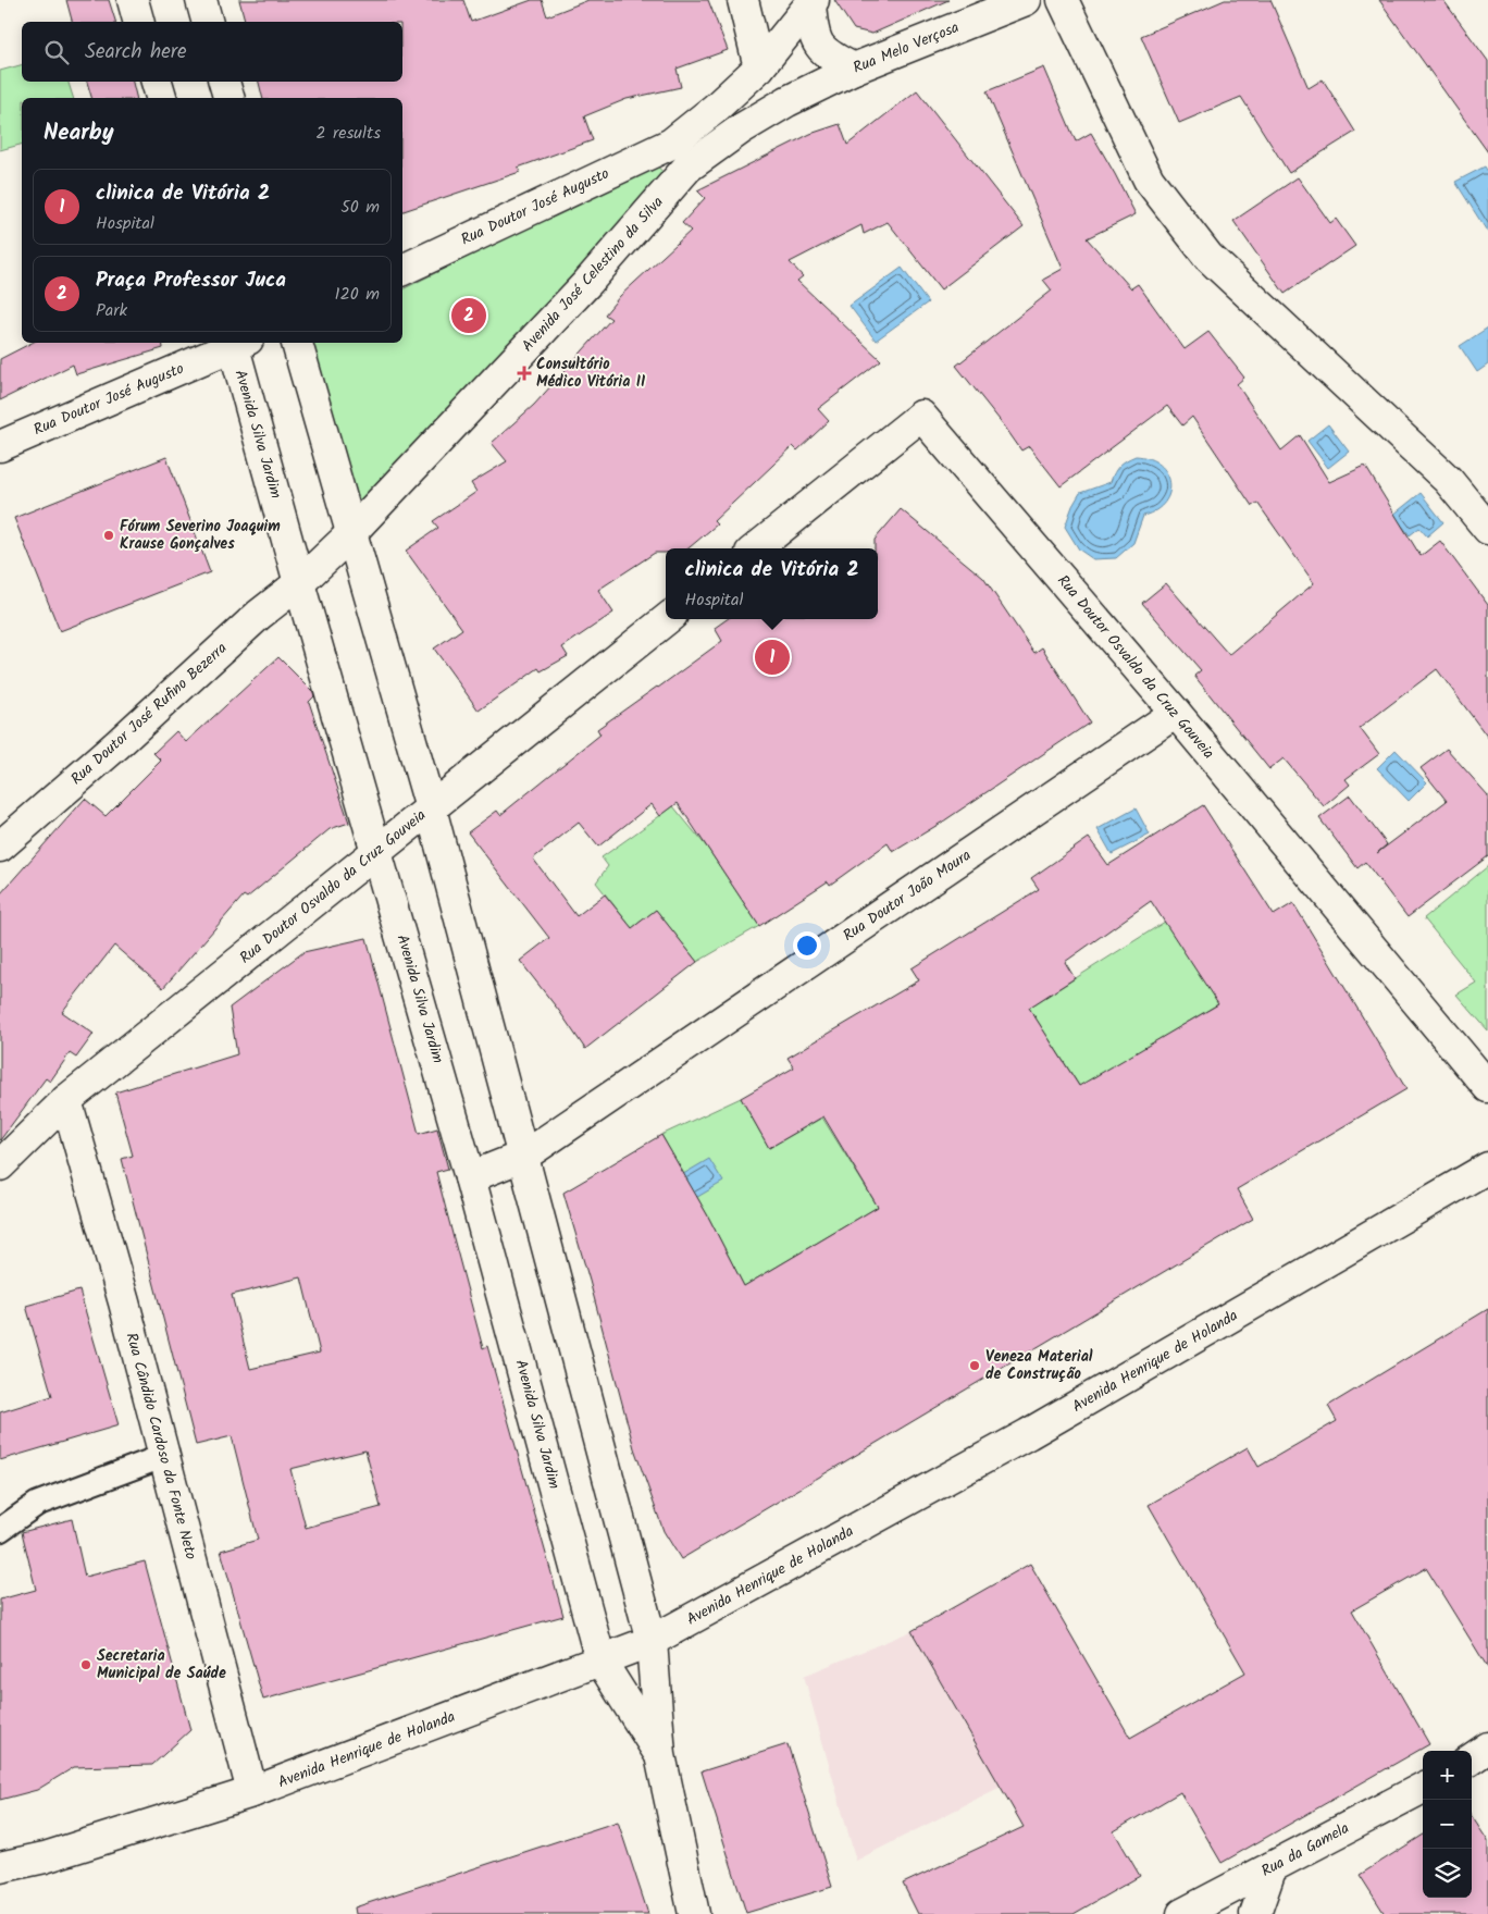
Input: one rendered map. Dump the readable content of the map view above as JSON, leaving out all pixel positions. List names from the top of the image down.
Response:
{
  "streets": {
    "main road": [
      "Rua Melo Verçosa",
      "Rua Doutor José Augusto",
      "Avenida José Celestino da Silva",
      "Avenida Silva Jardim",
      "Rua Doutor Osvaldo da Cruz Gouveia",
      "Rua Doutor José Rufino Bezerra",
      "Rua Doutor João Moura",
      "Avenida Henrique de Holanda",
      "Rua Cândido Cardoso da Fonte Neto",
      "Rua da Gamela"
    ]
  },
  "crossings": [
    ["Rua Melo Verçosa", "Avenida José Celestino da Silva"],
    ["Rua Doutor José Augusto", "Avenida José Celestino da Silva"],
    ["Avenida José Celestino da Silva", "Avenida Silva Jardim"],
    ["Avenida José Celestino da Silva", "Rua Doutor José Rufino Bezerra"],
    ["Avenida Silva Jardim", "Rua Doutor Osvaldo da Cruz Gouveia"],
    ["Avenida Silva Jardim", "Rua Doutor José Rufino Bezerra"],
    ["Avenida Silva Jardim", "Rua Doutor João Moura"],
    ["Avenida Silva Jardim", "Avenida Henrique de Holanda"],
    ["Rua Doutor Osvaldo da Cruz Gouveia", "Rua Doutor João Moura"],
    ["Rua Doutor Osvaldo da Cruz Gouveia", "Rua Cândido Cardoso da Fonte Neto"],
    ["Avenida Henrique de Holanda", "Rua Cândido Cardoso da Fonte Neto"]
  ],
  "places": {
    "health": ["Consultório Médico Vitória II"],
    "other": ["Fórum Severino Joaquim Krause Gonçalves", "Veneza Material de Construção", "Secretaria Municipal de Saúde"]
  },
  "page": {
    "search": "Search here",
    "heading": ["Nearby", "2 results"],
    "list": [
      {
        "mark": "1",
        "name": "clinica de Vitória 2",
        "note": "Hospital",
        "value": "50 m"
      },
      {
        "mark": "2",
        "name": "Praça Professor Juca",
        "note": "Park",
        "value": "120 m"
      }
    ],
    "pins": ["2", "1"],
    "popup": ["clinica de Vitória 2", "Hospital"],
    "map_buttons": ["+", "−"]
  }
}
